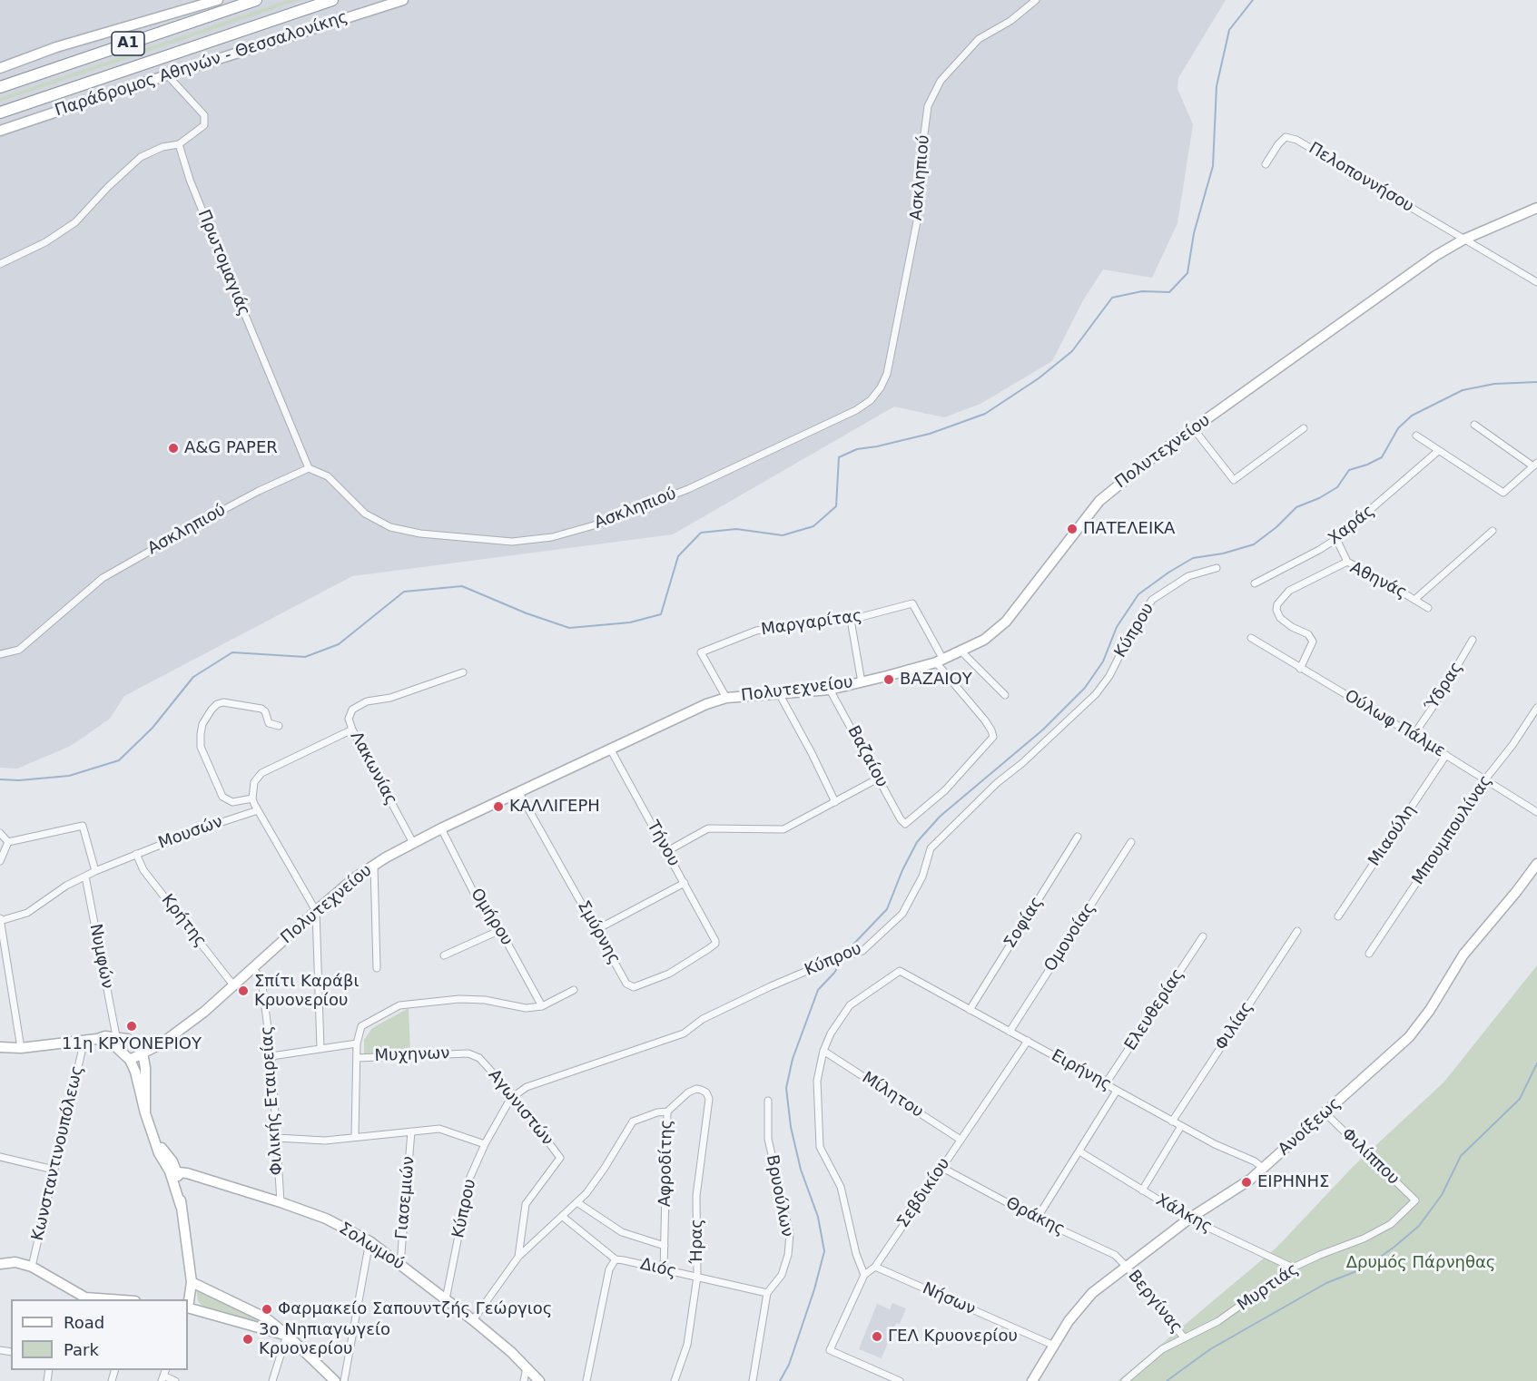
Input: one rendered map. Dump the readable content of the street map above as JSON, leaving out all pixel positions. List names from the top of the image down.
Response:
{
  "streets": {
    "highway": ["Α1"],
    "street": [
      "Παράδρομος Αθηνών - Θεσσαλονίκης",
      "Ασκληπιού",
      "Πελοποννήσου",
      "Πρωτομαγιάς",
      "Πολυτεχνείου",
      "Χαράς",
      "Αθηνάς",
      "Μαργαρίτας",
      "Κύπρου",
      "Ύδρας",
      "Ούλωφ Πάλμε",
      "Βαζαίου",
      "Λακωνίας",
      "Μπουμπουλίνας",
      "Μουσών",
      "Μιαούλη",
      "Τήνου",
      "Ομήρου",
      "Κρήτης",
      "Σοφίας",
      "Σμύρνης",
      "Ομονοίας",
      "Νυμφών",
      "Ελευθερίας",
      "Φιλίας",
      "Μυχηνων",
      "Ειρήνης",
      "Μίλητου",
      "Φιλικής Εταιρείας",
      "Αγωνιστών",
      "Ανοίξεως",
      "Κωνσταντινουπόλεως",
      "Φιλίππου",
      "Αφροδίτης",
      "Σεβδικίου",
      "Βρυούλων",
      "Γιασεμιών",
      "Χάλκης",
      "Θράκης",
      "Ήρας",
      "Σολωμού",
      "Διός",
      "Μυρτιάς",
      "Νήσων",
      "Βεργίνας"
    ]
  },
  "crossings": [
    ["Ασκληπιού", "Πρωτομαγιάς"],
    ["Πελοποννήσου", "Πολυτεχνείου"],
    ["Πολυτεχνείου", "Μαργαρίτας"],
    ["Πολυτεχνείου", "Βαζαίου"],
    ["Πολυτεχνείου", "Λακωνίας"],
    ["Πολυτεχνείου", "Τήνου"],
    ["Πολυτεχνείου", "Ομήρου"],
    ["Πολυτεχνείου", "Κρήτης"],
    ["Πολυτεχνείου", "Σμύρνης"],
    ["Πολυτεχνείου", "Φιλικής Εταιρείας"],
    ["Αθηνάς", "Ούλωφ Πάλμε"],
    ["Μαργαρίτας", "Βαζαίου"],
    ["Κύπρου", "Αγωνιστών"],
    ["Κύπρου", "Σολωμού"],
    ["Ύδρας", "Ούλωφ Πάλμε"],
    ["Ούλωφ Πάλμε", "Μπουμπουλίνας"],
    ["Ούλωφ Πάλμε", "Μιαούλη"],
    ["Μουσών", "Κρήτης"],
    ["Μουσών", "Νυμφών"],
    ["Τήνου", "Σμύρνης"],
    ["Σοφίας", "Ειρήνης"],
    ["Ομονοίας", "Ειρήνης"],
    ["Ελευθερίας", "Ειρήνης"],
    ["Φιλίας", "Ειρήνης"],
    ["Μυχηνων", "Αγωνιστών"],
    ["Ειρήνης", "Μίλητου"],
    ["Ειρήνης", "Ανοίξεως"],
    ["Ειρήνης", "Σεβδικίου"],
    ["Μίλητου", "Σεβδικίου"],
    ["Φιλικής Εταιρείας", "Σολωμού"],
    ["Ανοίξεως", "Φιλίππου"],
    ["Ανοίξεως", "Χάλκης"],
    ["Ανοίξεως", "Θράκης"],
    ["Ανοίξεως", "Νήσων"],
    ["Ανοίξεως", "Βεργίνας"],
    ["Φιλίππου", "Μυρτιάς"],
    ["Αφροδίτης", "Ήρας"],
    ["Αφροδίτης", "Διός"],
    ["Σεβδικίου", "Θράκης"],
    ["Σεβδικίου", "Νήσων"],
    ["Βρυούλων", "Διός"],
    ["Γιασεμιών", "Σολωμού"],
    ["Χάλκης", "Μυρτιάς"],
    ["Θράκης", "Βεργίνας"],
    ["Ήρας", "Διός"],
    ["Μυρτιάς", "Βεργίνας"]
  ],
  "parks": ["Δρυμός Πάρνηθας"],
  "places": [
    "A&G PAPER",
    "ΠΑΤΕΛΕΙΚΑ",
    "ΒΑΖΑΙΟΥ",
    "ΚΑΛΛΙΓΕΡΗ",
    "Σπίτι Καράβι Κρυονερίου",
    "11η ΚΡΥΟΝΕΡΙΟΥ",
    "ΕΙΡΗΝΗΣ",
    "Φαρμακείο Σαπουντζής Γεώργιος",
    "ΓΕΛ Κρυονερίου",
    "3ο Νηπιαγωγείο Κρυονερίου"
  ],
  "legend": ["Road", "Park"]
}
